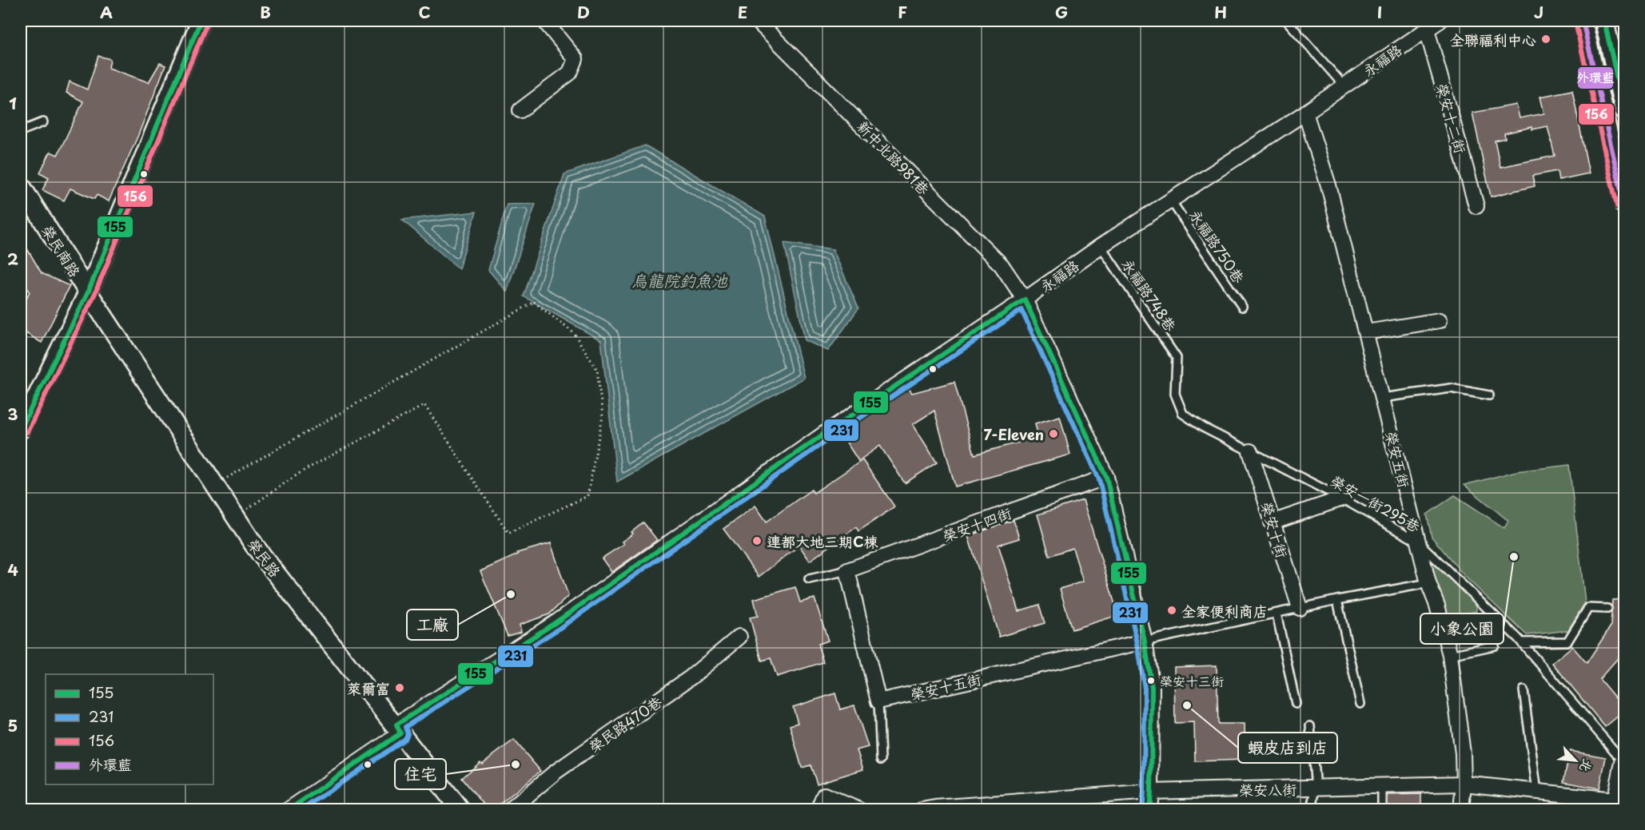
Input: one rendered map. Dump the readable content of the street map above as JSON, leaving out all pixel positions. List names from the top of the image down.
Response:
{
  "streets": {
    "street": [
      "永福路",
      "榮安十二街",
      "新中北路981巷",
      "榮民南路",
      "榮安五街",
      "榮安十四街",
      "榮安十街",
      "榮民路",
      "榮安十五街",
      "榮民路470巷",
      "榮安八街"
    ],
    "lane": ["永福路750巷", "永福路748巷", "榮安一街295巷"]
  },
  "crossings": [
    ["永福路", "榮安十二街"],
    ["永福路", "新中北路981巷"],
    ["永福路", "永福路750巷"],
    ["永福路", "永福路748巷"],
    ["永福路", "榮安五街"],
    ["永福路", "榮民路"],
    ["榮民南路", "榮民路"],
    ["永福路748巷", "榮安一街295巷"],
    ["榮安五街", "榮安一街295巷"],
    ["榮安五街", "榮安八街"],
    ["榮安一街295巷", "榮安十街"]
  ],
  "water": ["烏龍院釣魚池"],
  "places": [
    "全聯福利中心",
    "7-Eleven",
    "連都大地三期C棟",
    "小象公園",
    "工廠",
    "全家便利商店",
    "榮安十三街",
    "萊爾富",
    "蝦皮店到店",
    "住宅"
  ],
  "lines": [
    "transit line 155",
    "transit line 外環藍",
    "transit line 156",
    "transit line 231"
  ],
  "legend": [
    "155",
    "231",
    "156",
    "外環藍"
  ],
  "north": "bottom right",
  "grid": {
    "columns": [
      "A",
      "B",
      "C",
      "D",
      "E",
      "F",
      "G",
      "H",
      "I",
      "J"
    ],
    "rows": [
      "1",
      "2",
      "3",
      "4",
      "5"
    ]
  }
}
